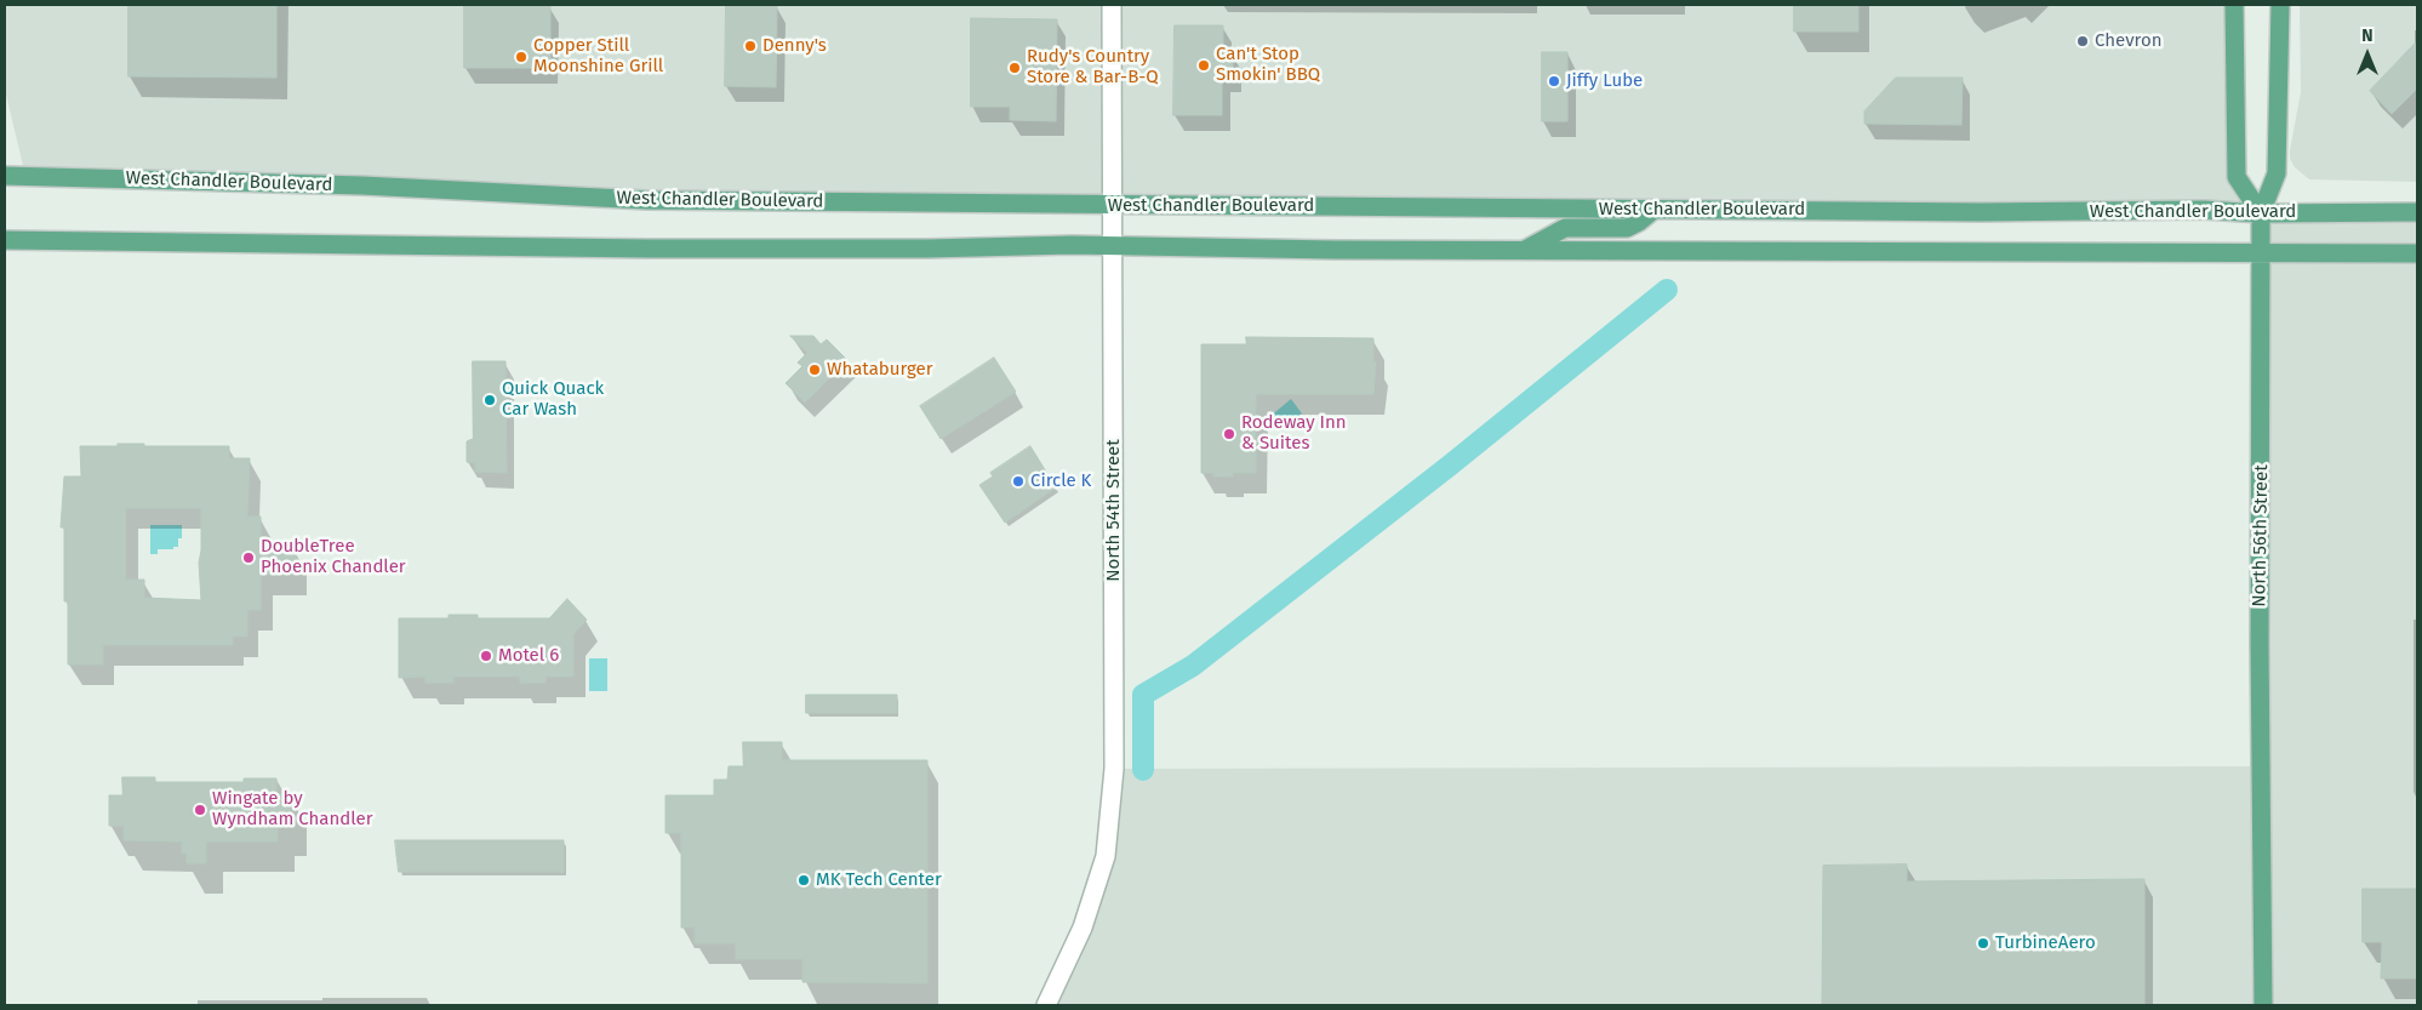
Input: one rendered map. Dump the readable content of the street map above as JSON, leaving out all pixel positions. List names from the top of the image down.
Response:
{
  "streets": {
    "main road": ["West Chandler Boulevard", "North 56th Street"],
    "street": ["North 54th Street"]
  },
  "crossings": [
    ["West Chandler Boulevard", "North 54th Street"],
    ["West Chandler Boulevard", "North 56th Street"]
  ],
  "places": [
    "Chevron",
    "Denny's",
    "Copper Still Moonshine Grill",
    "Can't Stop Smokin' BBQ",
    "Rudy's Country Store & Bar-B-Q",
    "Jiffy Lube",
    "Whataburger",
    "Quick Quack Car Wash",
    "Rodeway Inn & Suites",
    "Circle K",
    "DoubleTree Phoenix Chandler",
    "Motel 6",
    "Wingate by Wyndham Chandler",
    "MK Tech Center",
    "TurbineAero"
  ],
  "north": "top"
}
